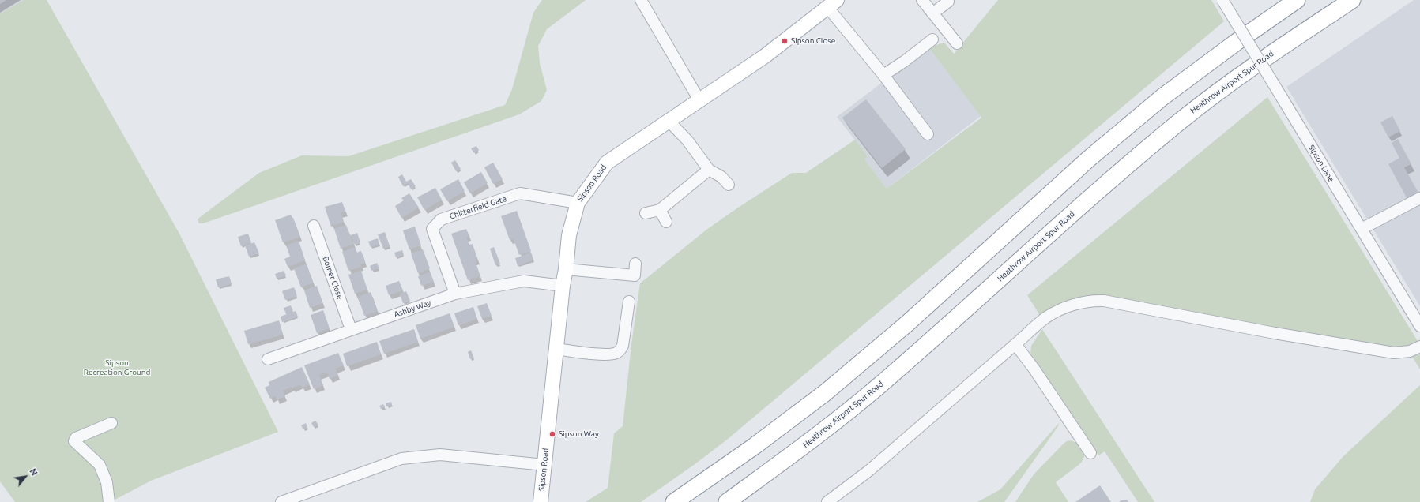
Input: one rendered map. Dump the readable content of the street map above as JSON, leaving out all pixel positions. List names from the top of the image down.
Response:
{
  "streets": {
    "highway": ["Heathrow Airport Spur Road"],
    "main road": ["Sipson Road"],
    "street": [
      "Sipson Lane",
      "Chitterfield Gate",
      "Bomer Close",
      "Ashby Way"
    ]
  },
  "crossings": [
    ["Sipson Road", "Chitterfield Gate"],
    ["Sipson Road", "Ashby Way"],
    ["Chitterfield Gate", "Ashby Way"],
    ["Bomer Close", "Ashby Way"]
  ],
  "parks": ["Sipson Recreation Ground"],
  "places": ["Sipson Close", "Sipson Way"],
  "north": "top right"
}
